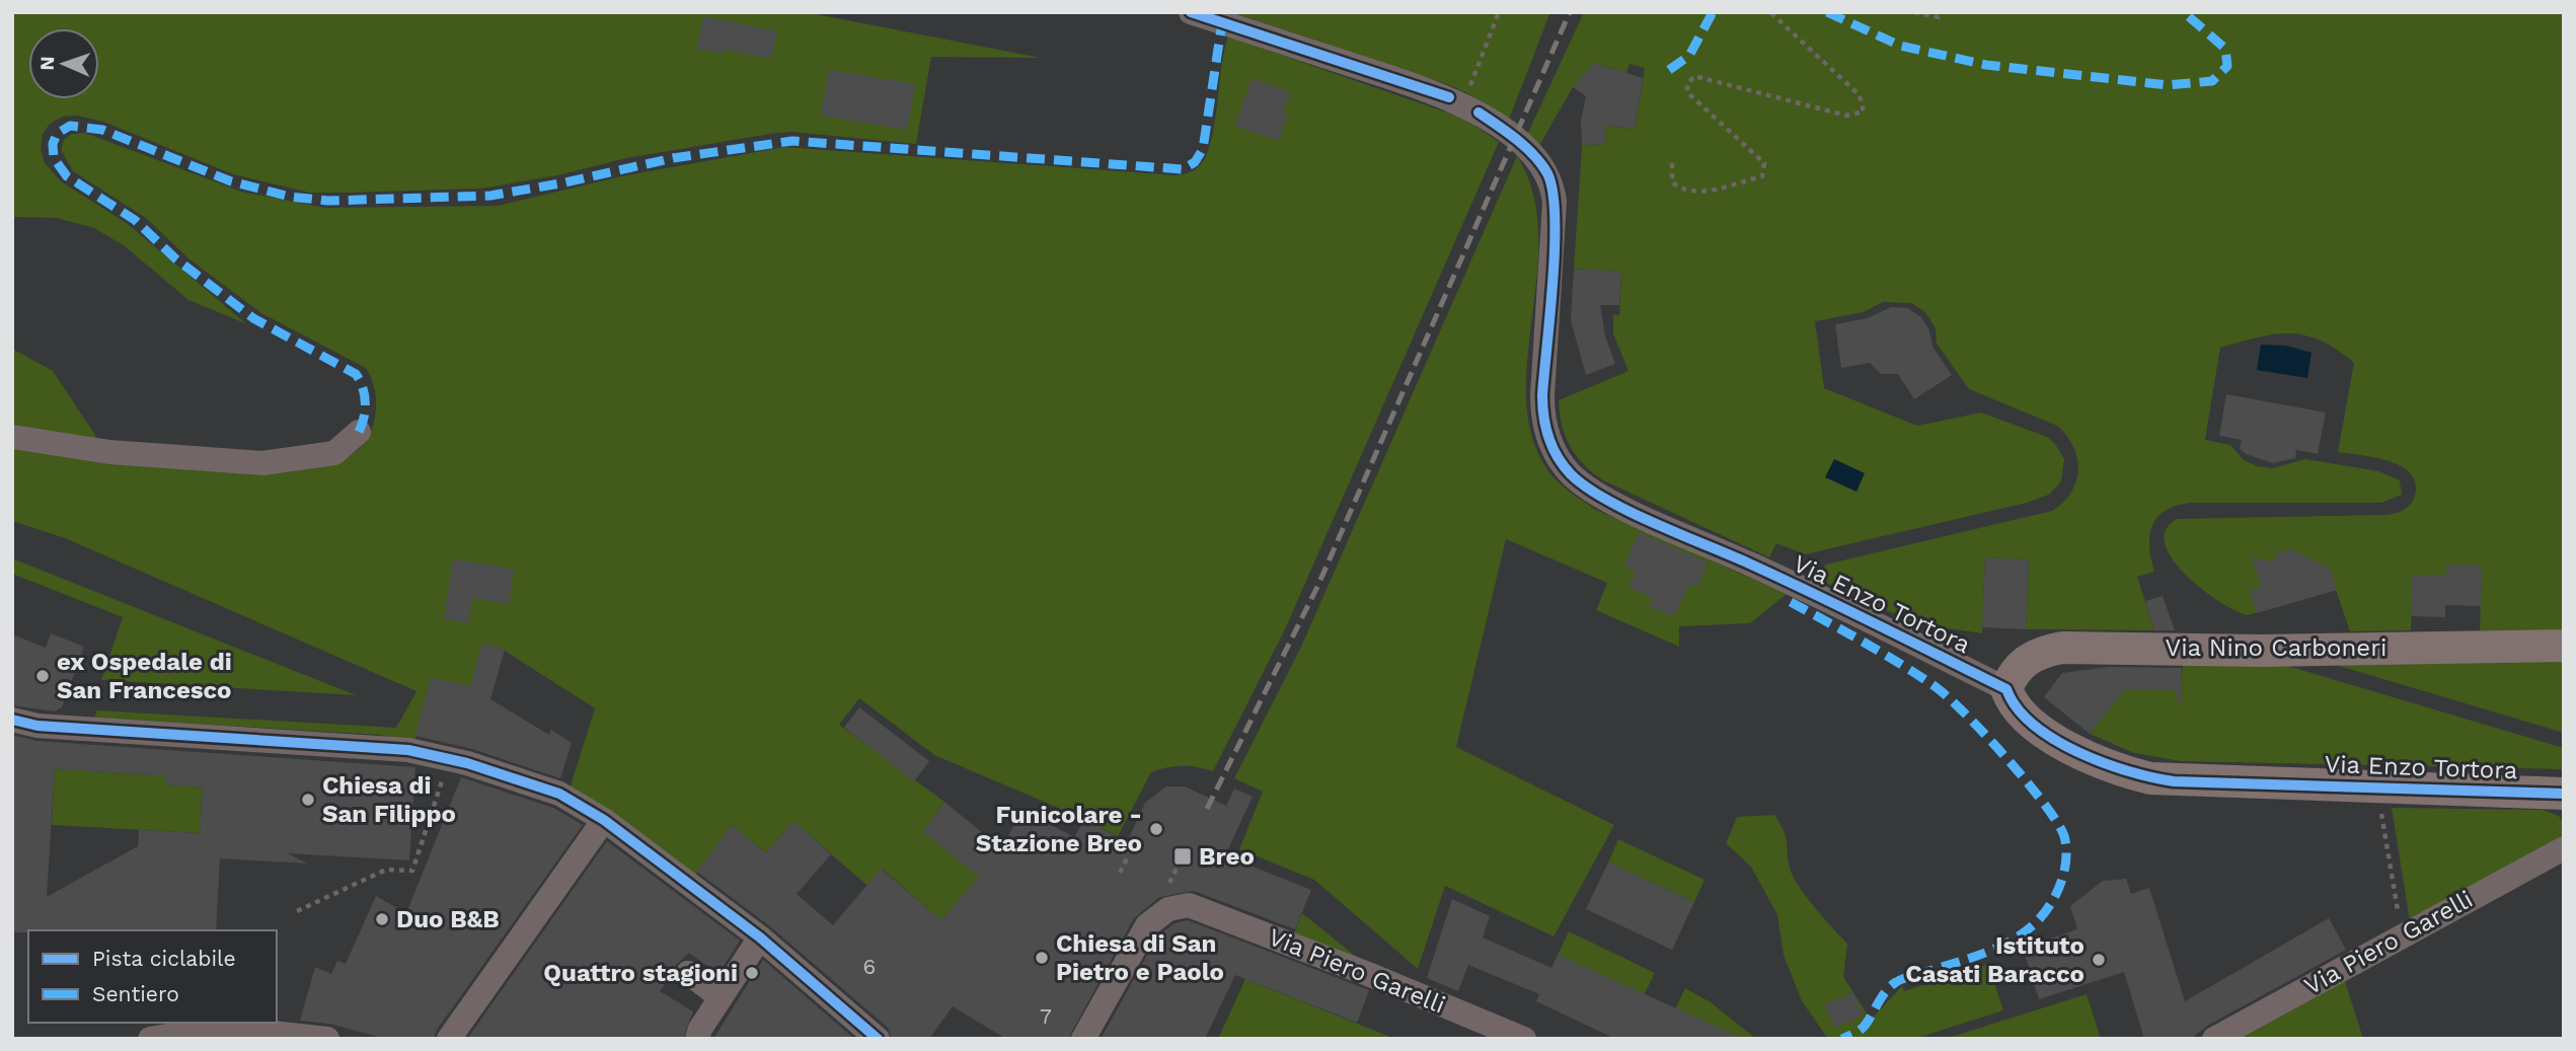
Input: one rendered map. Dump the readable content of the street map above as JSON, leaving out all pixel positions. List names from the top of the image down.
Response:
{
  "streets": {
    "main road": ["Via Enzo Tortora", "Via Nino Carboneri"],
    "street": ["Via Piero Garelli"]
  },
  "crossings": [
    ["Via Enzo Tortora", "Via Nino Carboneri"]
  ],
  "places": {
    "other": [
      "ex Ospedale di San Francesco",
      "Chiesa di San Filippo",
      "Funicolare - Stazione Breo",
      "Duo B&B",
      "Chiesa di San Pietro e Paolo",
      "Istituto Casati Baracco",
      "Quattro stagioni"
    ],
    "transit": ["Breo"]
  },
  "house_numbers": ["6", "7"],
  "legend": ["Pista ciclabile", "Sentiero"],
  "north": "left"
}
